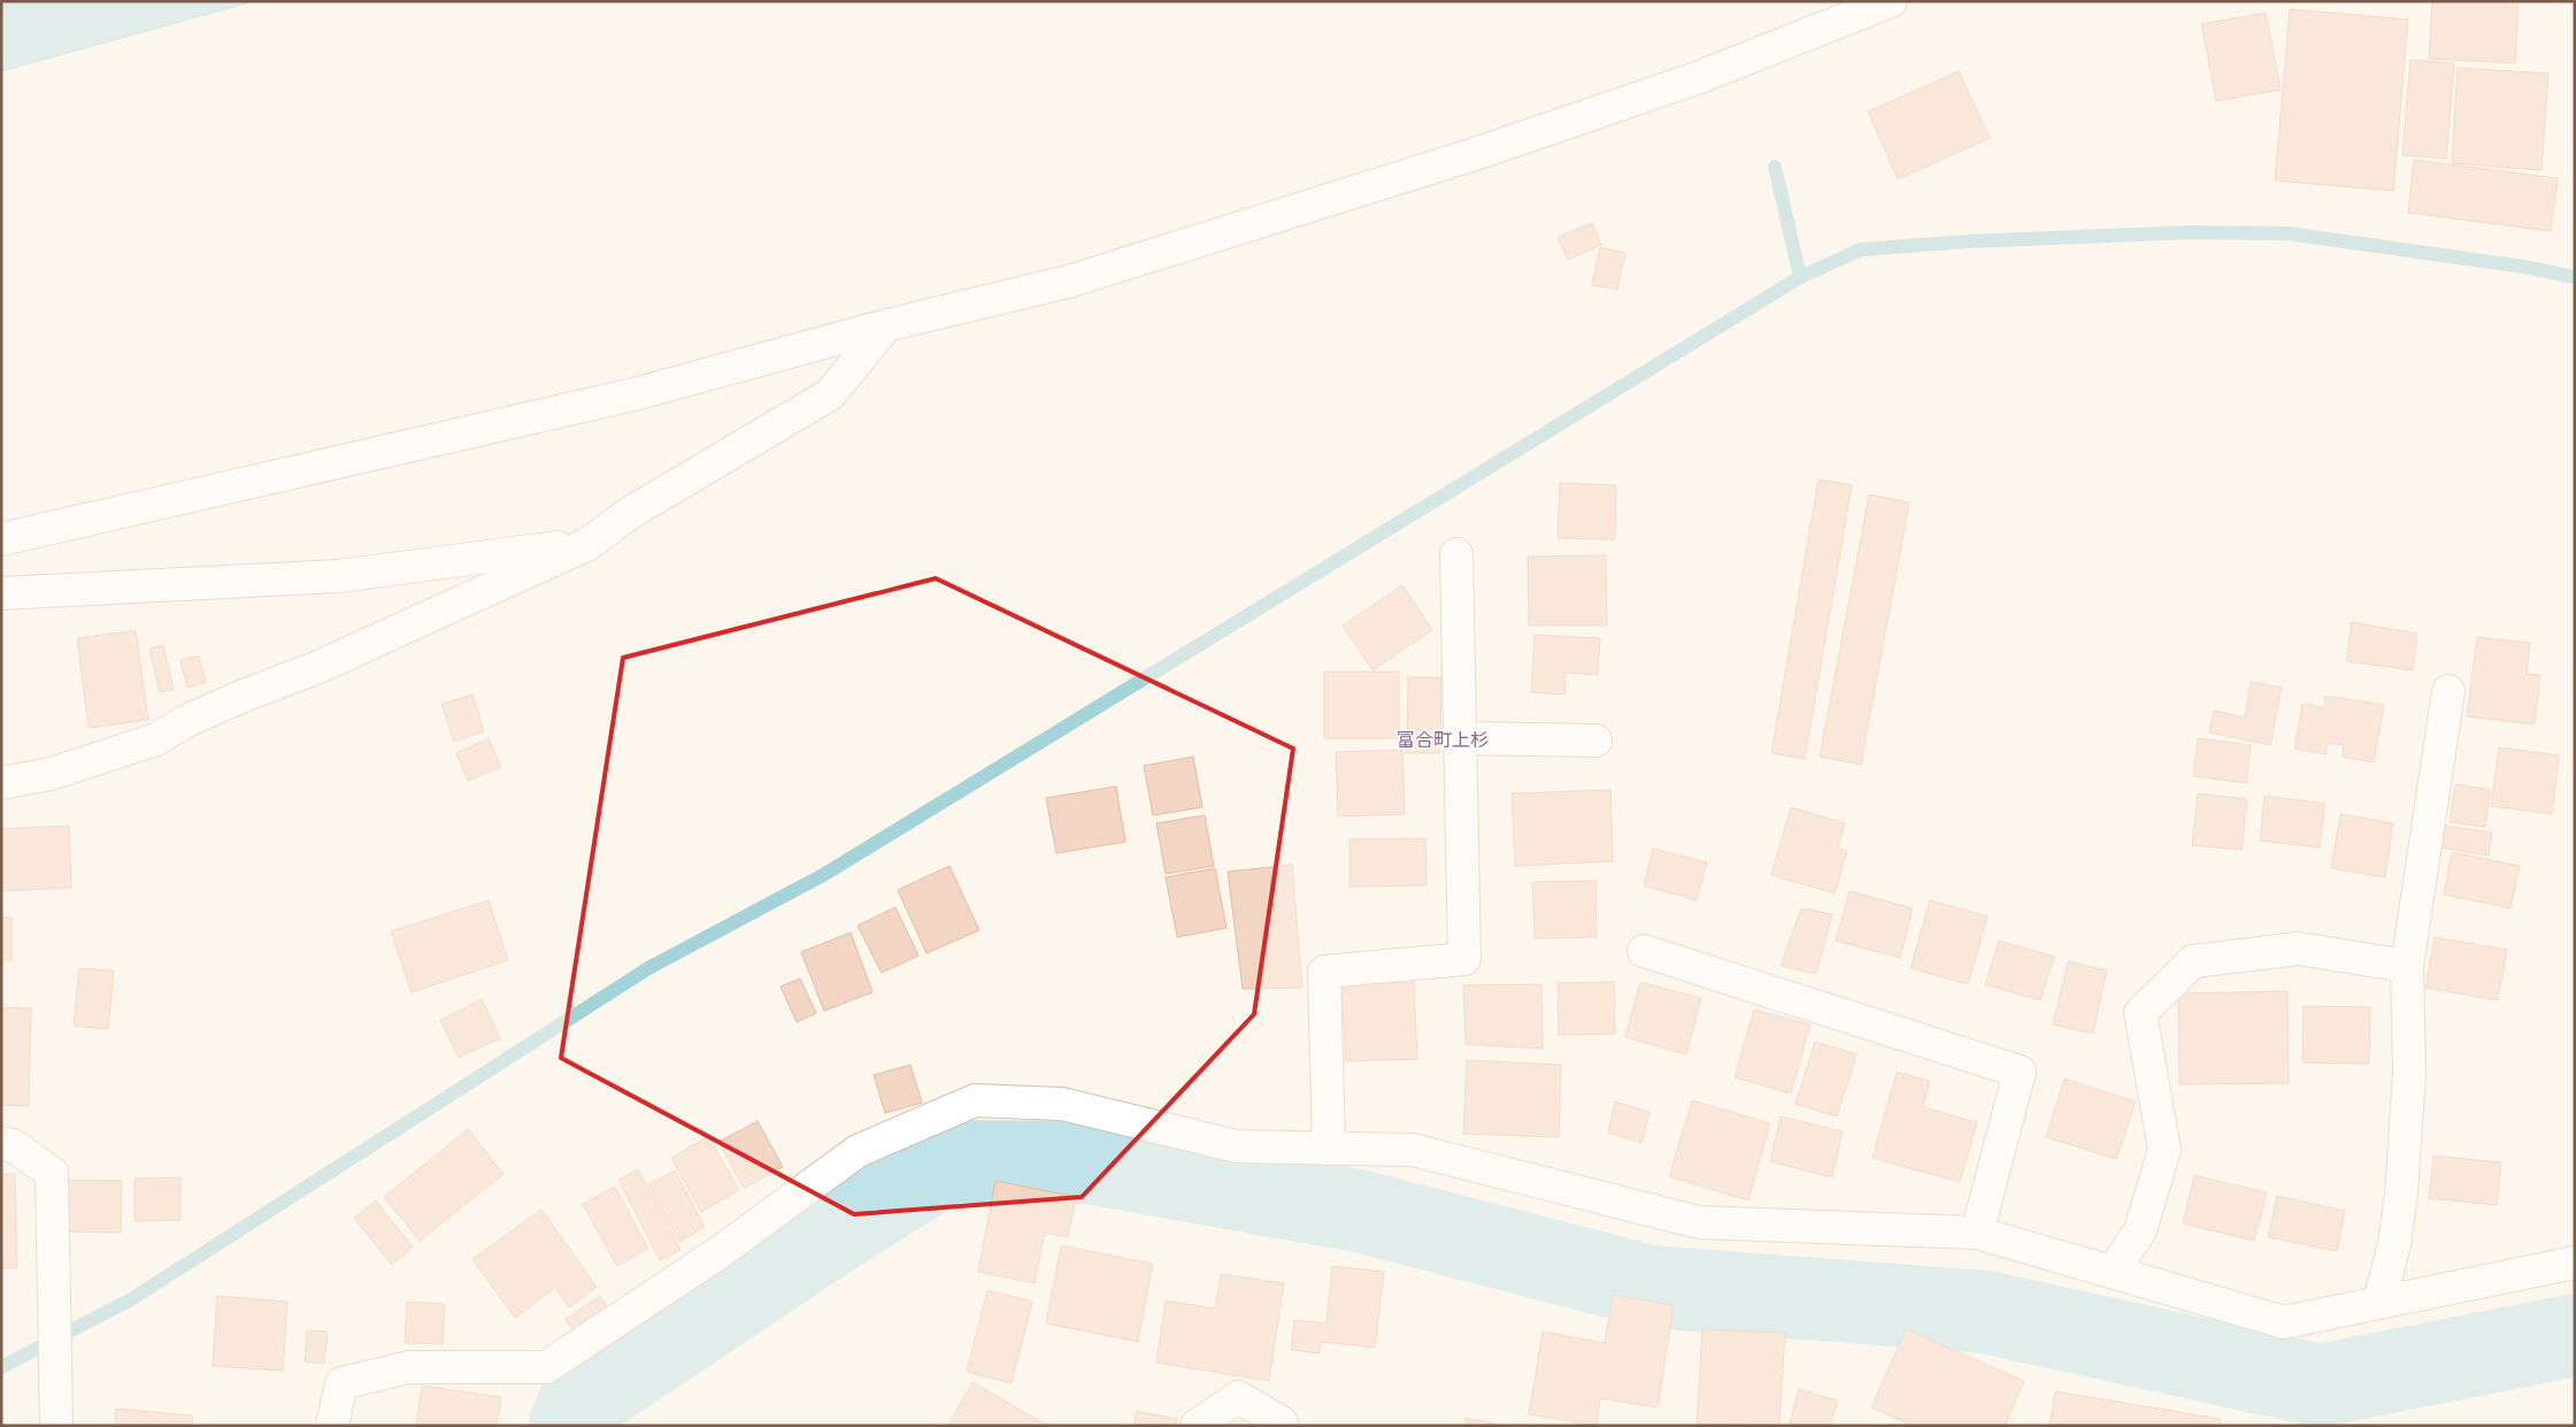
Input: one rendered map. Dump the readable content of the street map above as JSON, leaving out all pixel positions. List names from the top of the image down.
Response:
{
  "districts": ["富合町上杉"]
}
